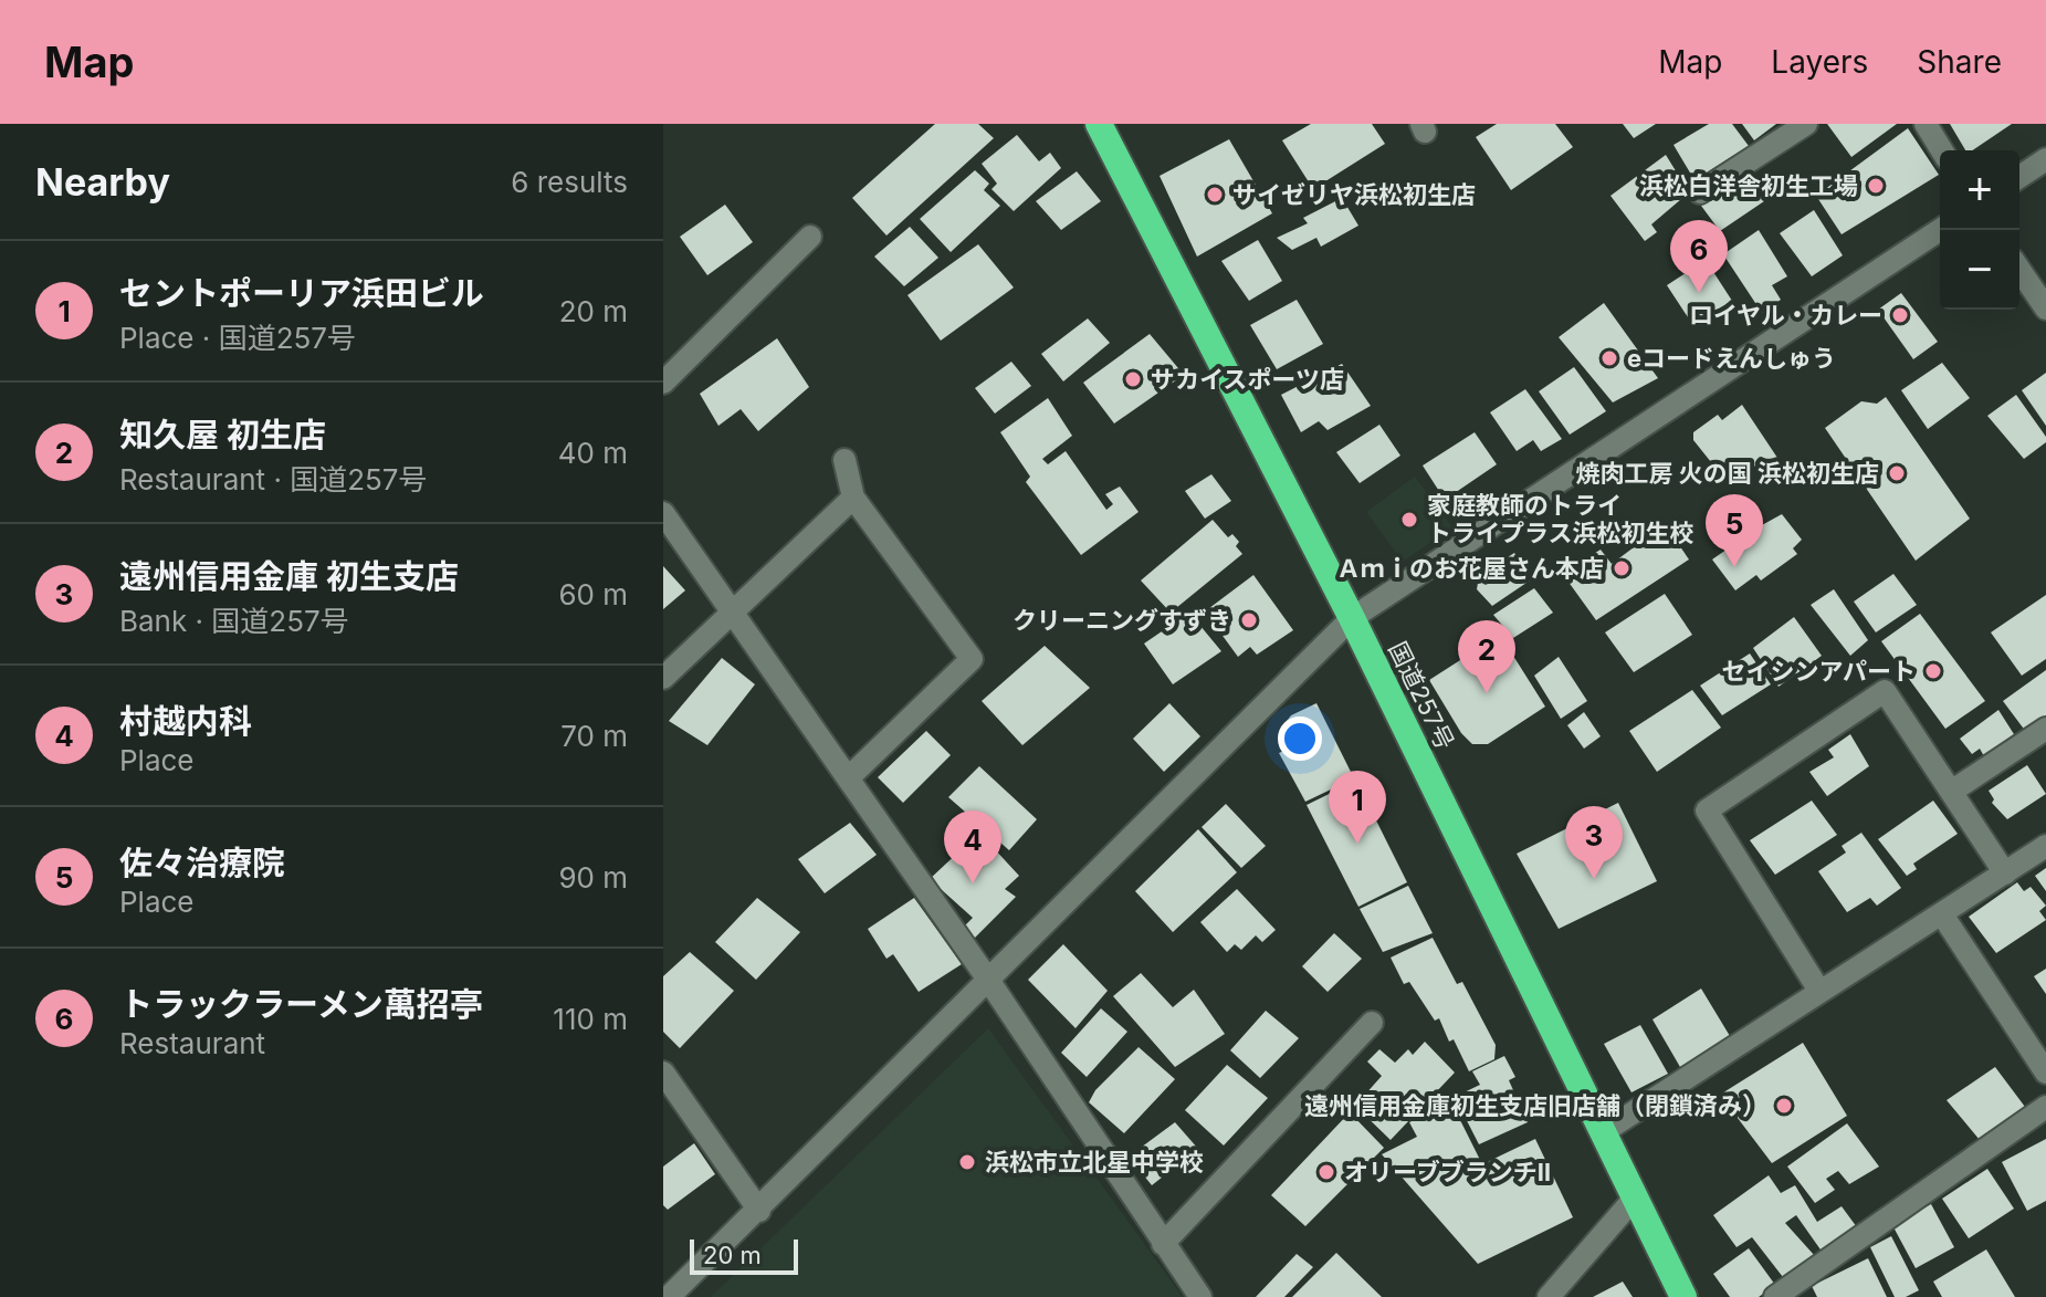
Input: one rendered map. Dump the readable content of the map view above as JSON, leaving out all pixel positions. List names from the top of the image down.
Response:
{
  "streets": {
    "highway": ["国道257号"]
  },
  "places": [
    "浜松白洋舎初生工場",
    "サイゼリヤ浜松初生店",
    "ロイヤル・カレー",
    "eコードえんしゅう",
    "サカイスポーツ店",
    "焼肉工房 火の国 浜松初生店",
    "家庭教師のトライ トライプラス浜松初生校",
    "Ａｍｉのお花屋さん本店",
    "クリーニングすずき",
    "セイシンアパート",
    "遠州信用金庫初生支店旧店舗（閉鎖済み）",
    "浜松市立北星中学校",
    "オリーブブランチⅡ"
  ],
  "scale_bar": "20 m",
  "page": {
    "header": "Map",
    "nav": ["Map", "Layers", "Share"],
    "heading": ["Nearby", "6 results"],
    "map_buttons": ["+", "−"],
    "pins": [
      "6",
      "5",
      "2",
      "1",
      "3",
      "4"
    ],
    "list": [
      {
        "mark": "1",
        "name": "セントポーリア浜田ビル",
        "note": "Place · 国道257号",
        "value": "20 m"
      },
      {
        "mark": "2",
        "name": "知久屋 初生店",
        "note": "Restaurant · 国道257号",
        "value": "40 m"
      },
      {
        "mark": "3",
        "name": "遠州信用金庫 初生支店",
        "note": "Bank · 国道257号",
        "value": "60 m"
      },
      {
        "mark": "4",
        "name": "村越内科",
        "note": "Place",
        "value": "70 m"
      },
      {
        "mark": "5",
        "name": "佐々治療院",
        "note": "Place",
        "value": "90 m"
      },
      {
        "mark": "6",
        "name": "トラックラーメン萬招亭",
        "note": "Restaurant",
        "value": "110 m"
      }
    ],
    "scale": "20 m"
  }
}
